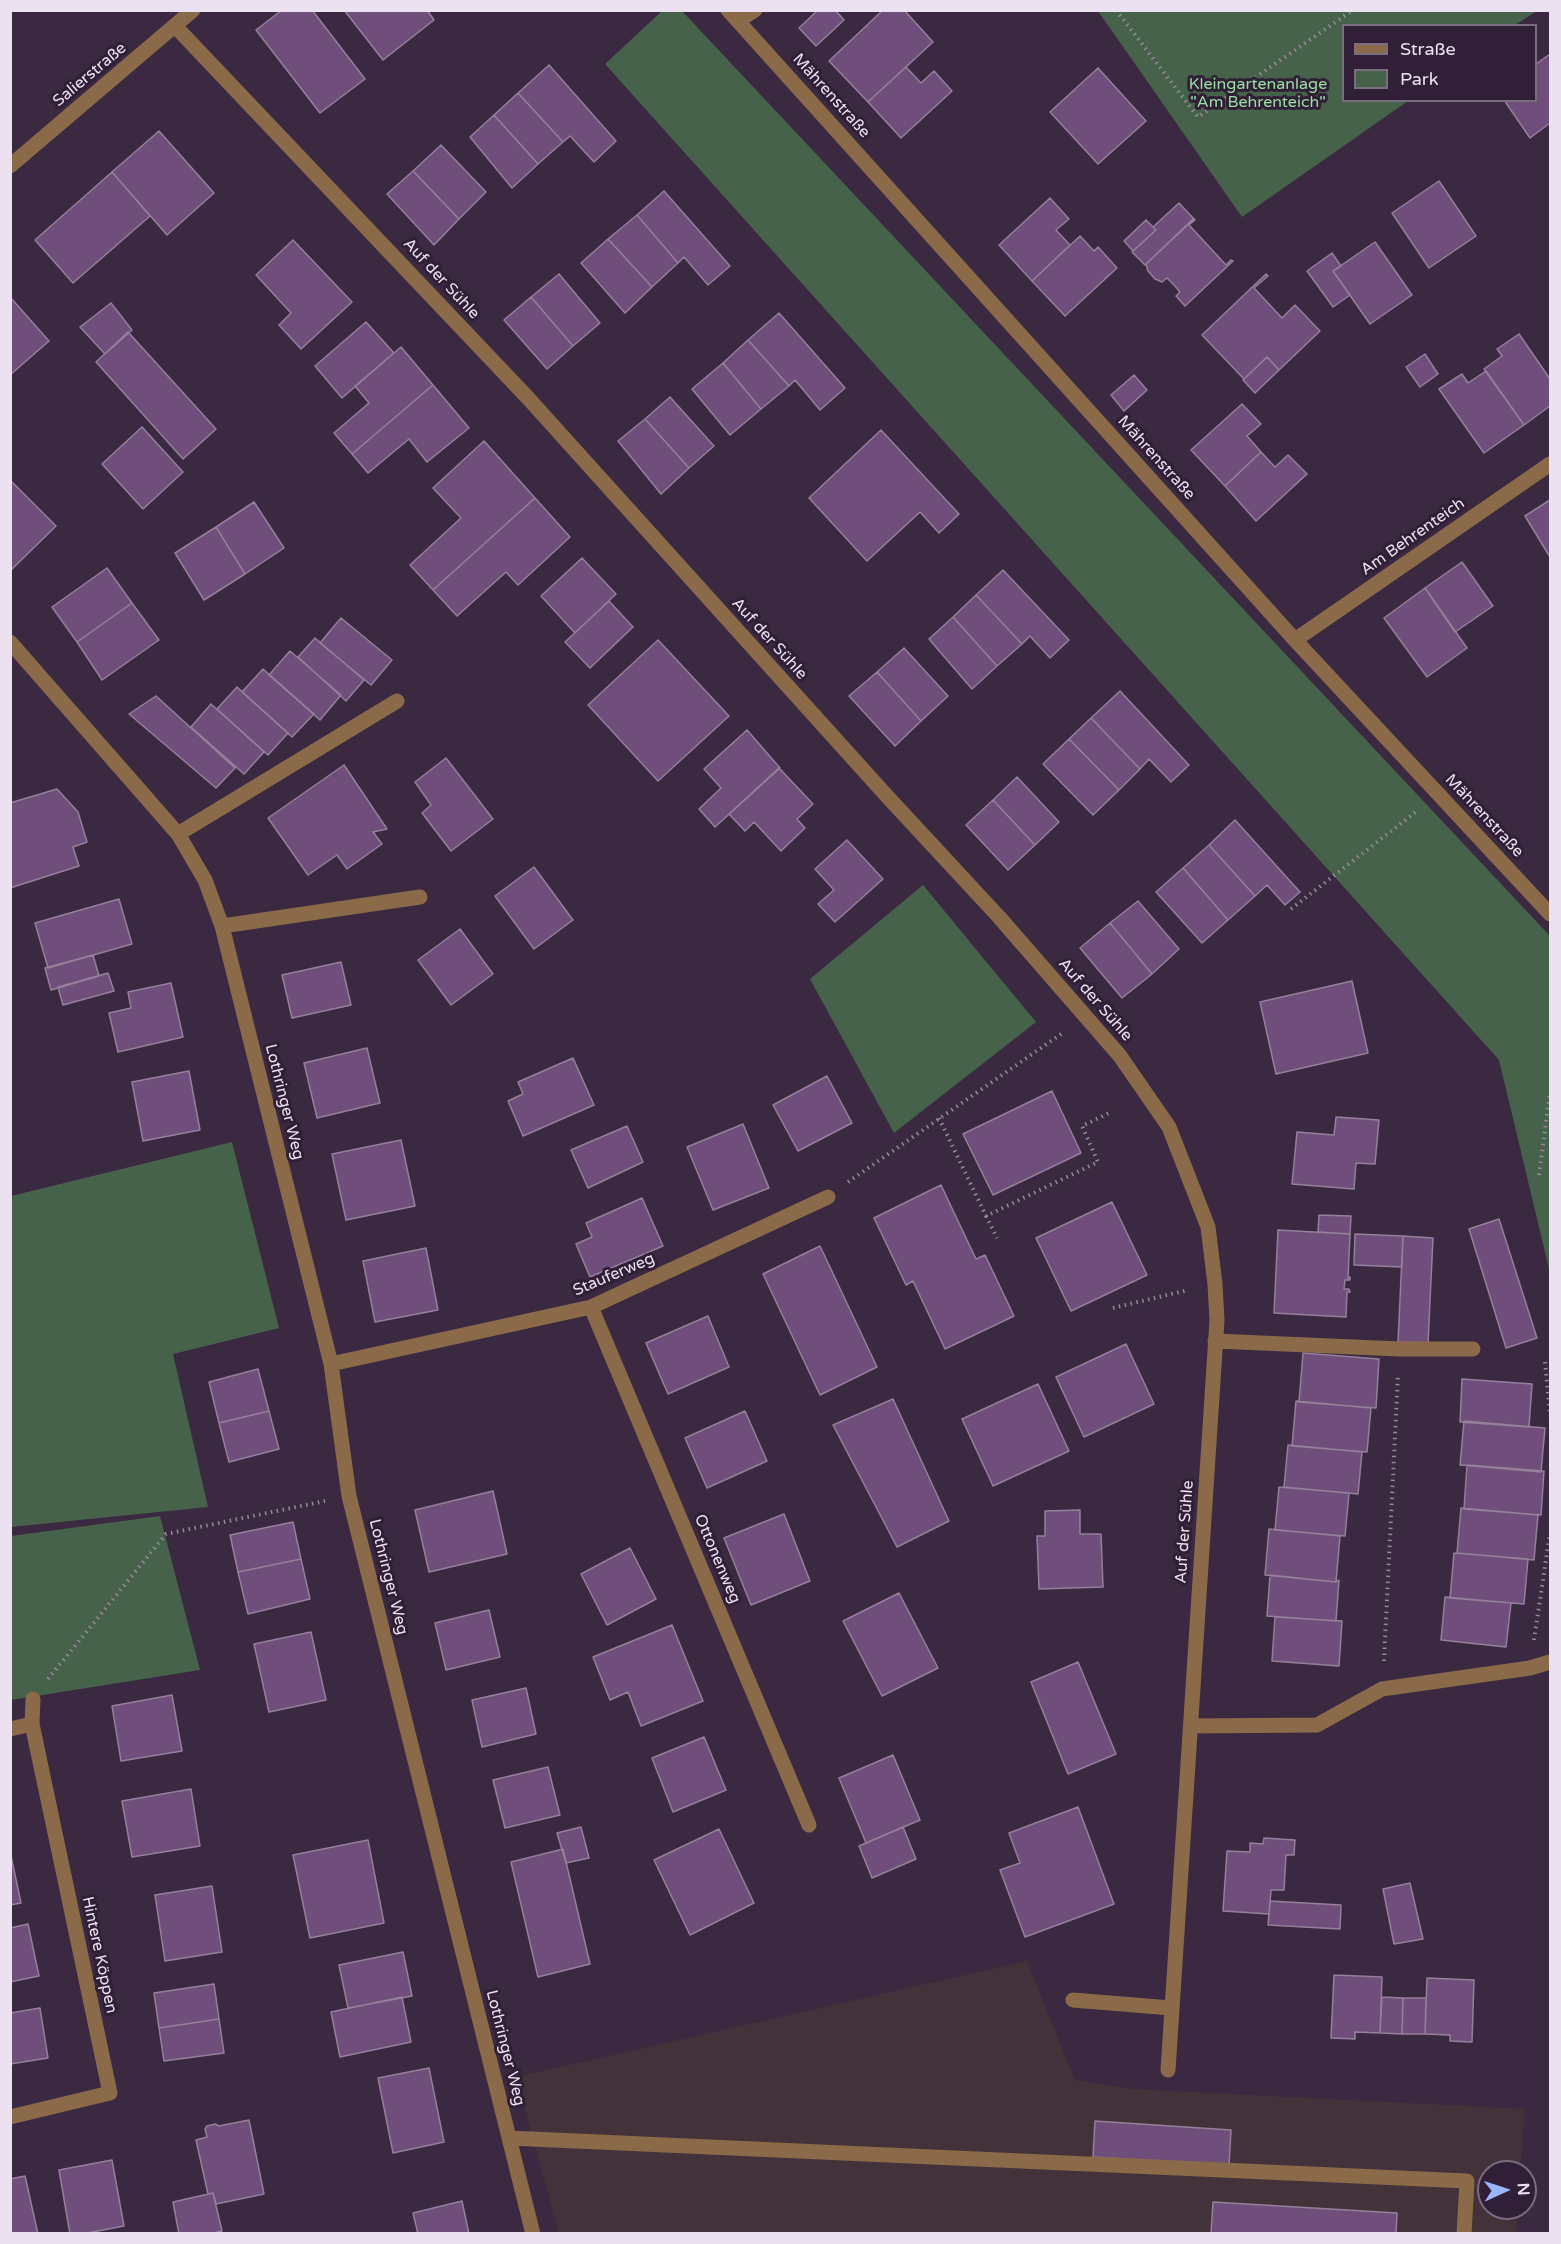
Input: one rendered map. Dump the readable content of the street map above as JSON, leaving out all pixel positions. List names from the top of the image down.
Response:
{
  "streets": {
    "street": [
      "Salierstraße",
      "Mährenstraße",
      "Auf der Sühle",
      "Am Behrenteich",
      "Lothringer Weg",
      "Stauferweg",
      "Ottonenweg",
      "Hintere Köppen"
    ]
  },
  "crossings": [
    ["Salierstraße", "Auf der Sühle"],
    ["Mährenstraße", "Am Behrenteich"],
    ["Lothringer Weg", "Stauferweg"],
    ["Stauferweg", "Ottonenweg"]
  ],
  "parks": ["Kleingartenanlage \"Am Behrenteich\""],
  "legend": ["Straße", "Park"],
  "north": "right"
}
